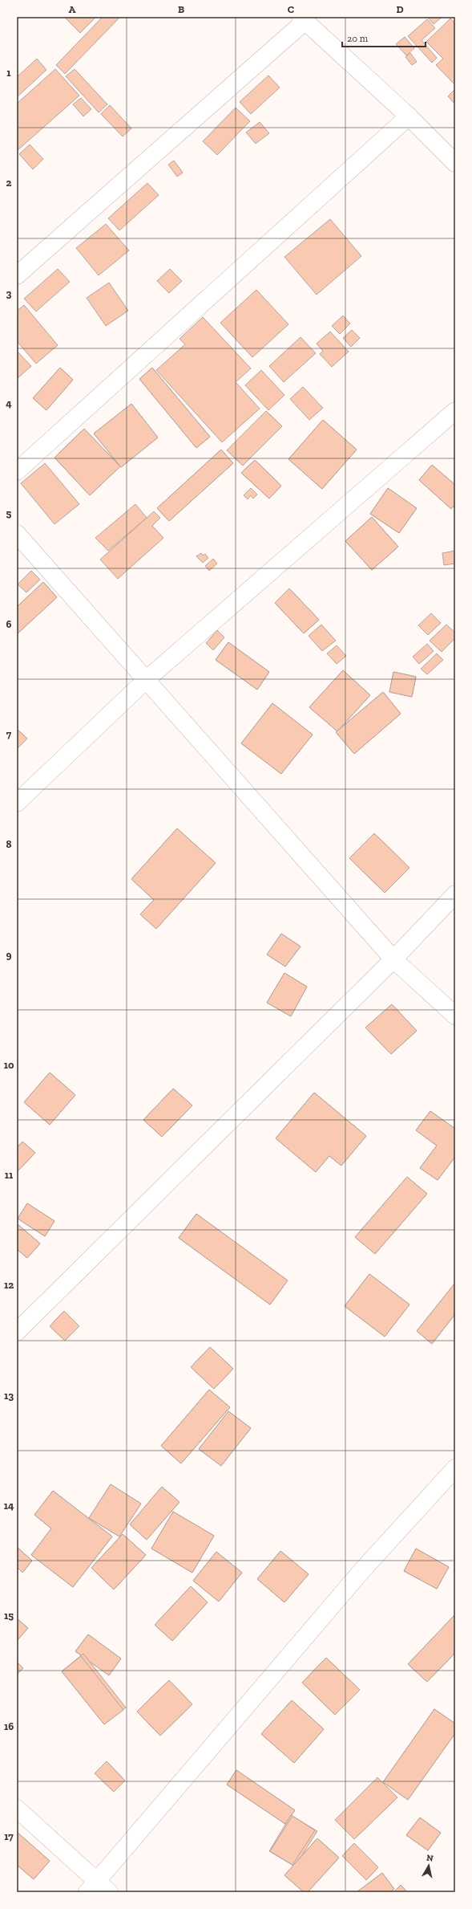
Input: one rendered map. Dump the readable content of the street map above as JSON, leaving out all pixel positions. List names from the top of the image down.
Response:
{
  "scale_bar": "20 m",
  "north": "top",
  "grid": {
    "columns": [
      "A",
      "B",
      "C",
      "D"
    ],
    "rows": [
      "1",
      "2",
      "3",
      "4",
      "5",
      "6",
      "7",
      "8",
      "9",
      "10",
      "11",
      "12",
      "13",
      "14",
      "15",
      "16",
      "17"
    ]
  }
}
